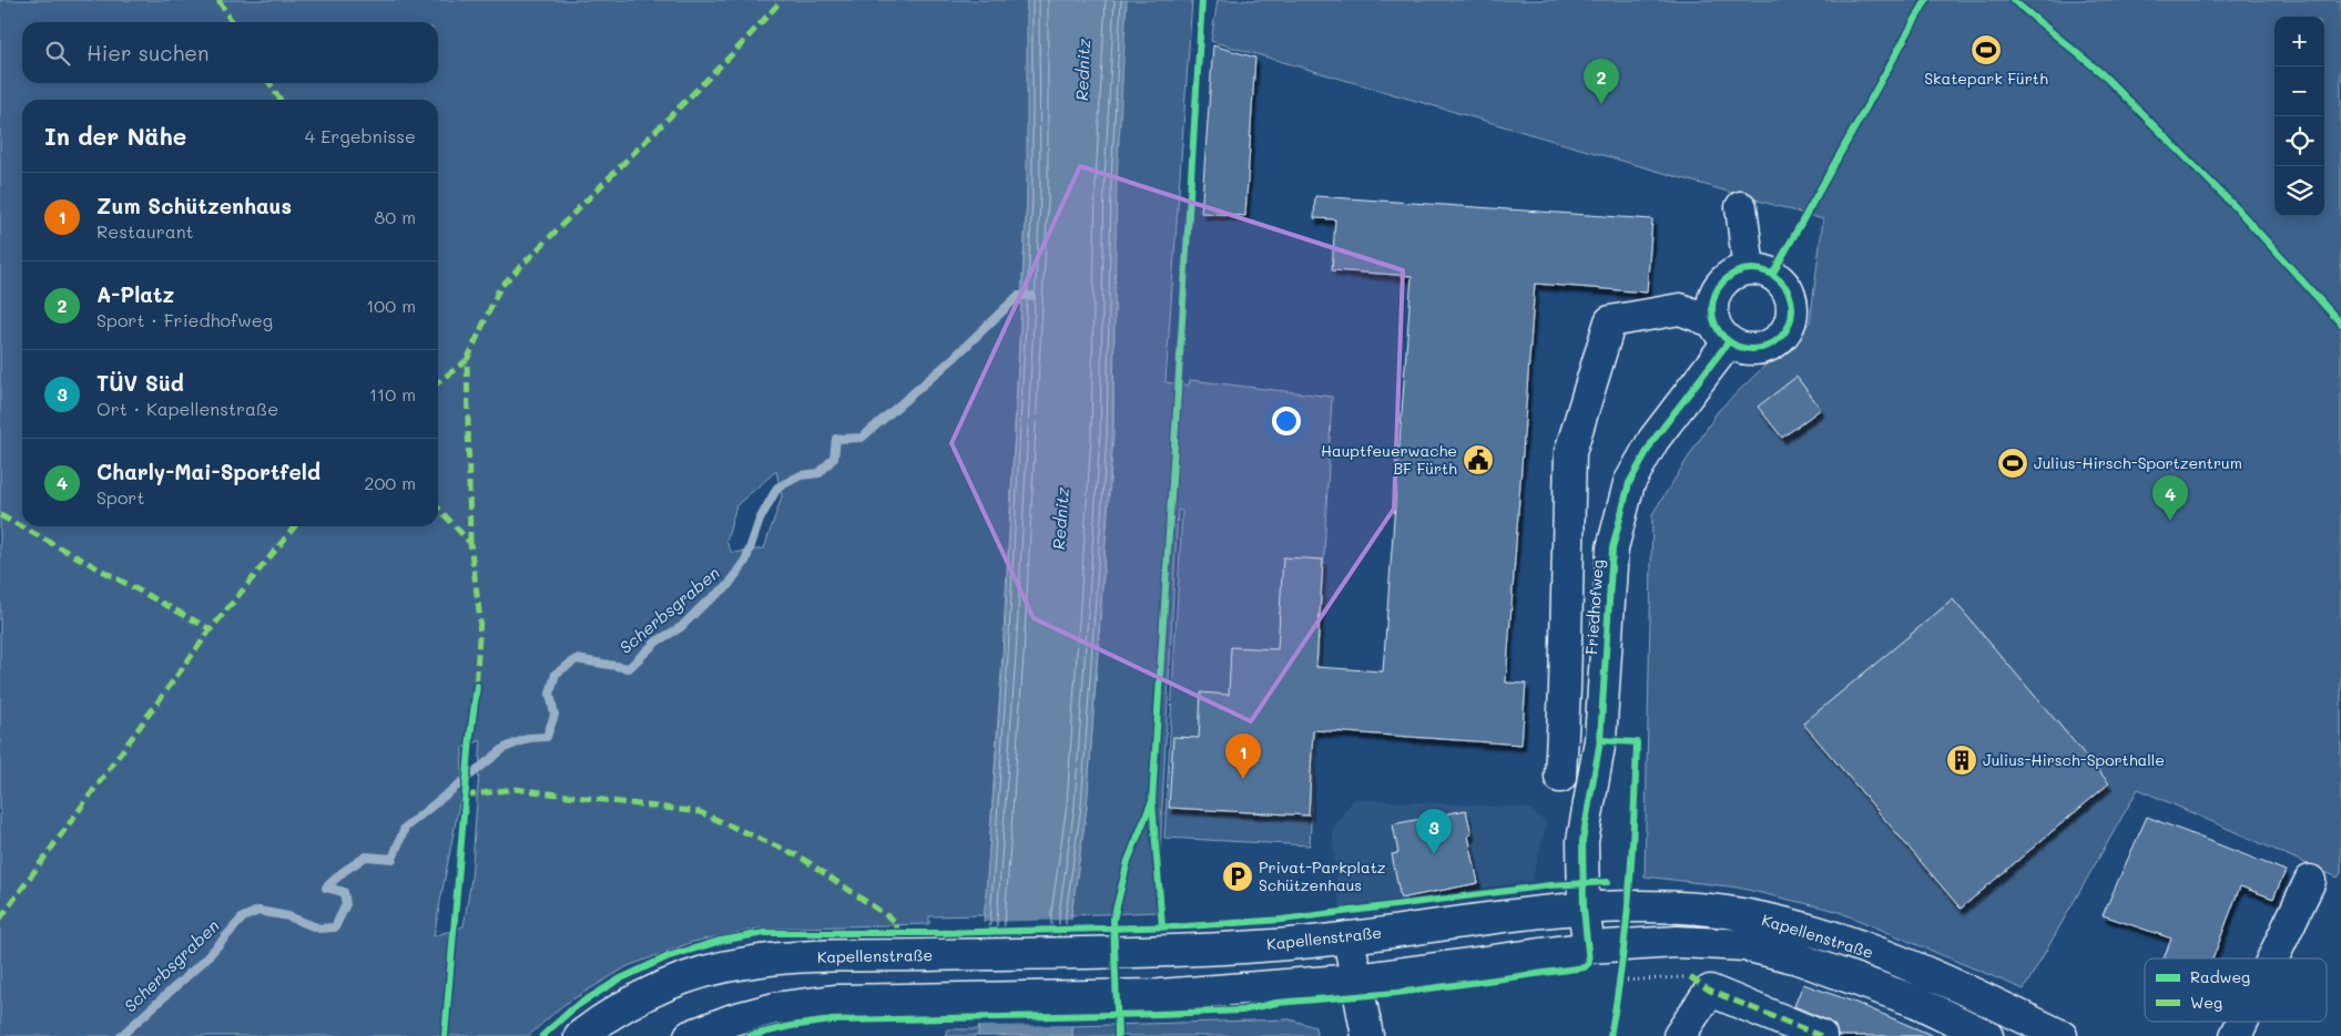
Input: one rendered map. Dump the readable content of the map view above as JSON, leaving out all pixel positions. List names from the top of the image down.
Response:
{
  "streets": {
    "main road": ["Friedhofweg", "Kapellenstraße"]
  },
  "crossings": [
    ["Friedhofweg", "Kapellenstraße"]
  ],
  "water": ["Rednitz", "Scherbsgraben"],
  "places": {
    "sports": ["Skatepark Fürth", "Julius-Hirsch-Sportzentrum"],
    "public building": ["Hauptfeuerwache BF Fürth"],
    "building": ["Julius-Hirsch-Sporthalle"],
    "parking": ["Privat-Parkplatz Schützenhaus"]
  },
  "legend": ["Radweg", "Weg"],
  "page": {
    "map_buttons": ["+", "−"],
    "search": "Hier suchen",
    "pins": [
      "2",
      "4",
      "1",
      "3"
    ],
    "heading": ["In der Nähe", "4 Ergebnisse"],
    "list": [
      {
        "mark": "1",
        "name": "Zum Schützenhaus",
        "note": "Restaurant",
        "value": "80 m"
      },
      {
        "mark": "2",
        "name": "A-Platz",
        "note": "Sport · Friedhofweg",
        "value": "100 m"
      },
      {
        "mark": "3",
        "name": "TÜV Süd",
        "note": "Ort · Kapellenstraße",
        "value": "110 m"
      },
      {
        "mark": "4",
        "name": "Charly-Mai-Sportfeld",
        "note": "Sport",
        "value": "200 m"
      }
    ]
  }
}
